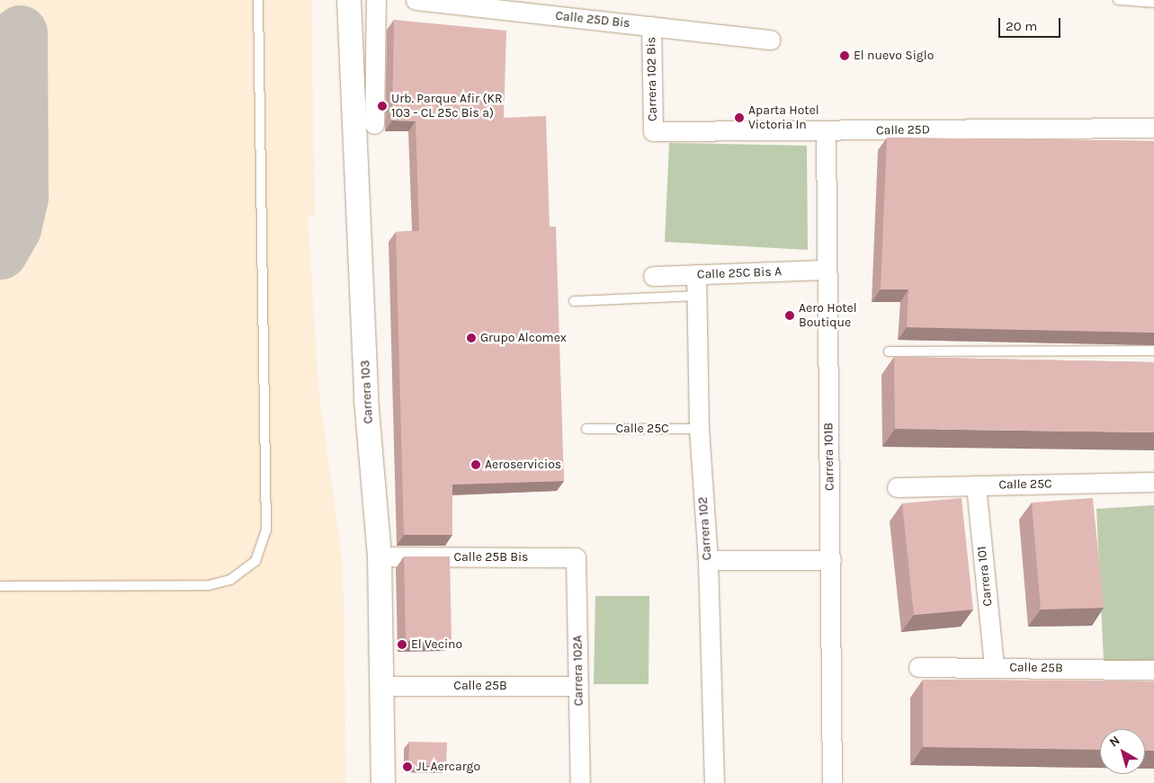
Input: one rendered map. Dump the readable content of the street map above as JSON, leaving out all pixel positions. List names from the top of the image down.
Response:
{
  "streets": {
    "street": [
      "Calle 25D Bis",
      "Carrera 102 Bis",
      "Calle 25D",
      "Calle 25C Bis A",
      "Carrera 103",
      "Calle 25C",
      "Carrera 101B",
      "Carrera 102",
      "Calle 25B Bis",
      "Carrera 101",
      "Calle 25B",
      "Carrera 102A"
    ]
  },
  "crossings": [
    ["Calle 25D Bis", "Carrera 102 Bis"],
    ["Carrera 102 Bis", "Calle 25D"],
    ["Calle 25D", "Carrera 101B"],
    ["Calle 25C Bis A", "Carrera 101B"],
    ["Calle 25C Bis A", "Carrera 102"],
    ["Carrera 103", "Calle 25B Bis"],
    ["Carrera 103", "Calle 25B"],
    ["Calle 25C", "Carrera 102"],
    ["Calle 25C", "Carrera 101"],
    ["Calle 25B Bis", "Carrera 102A"],
    ["Carrera 101", "Calle 25B"],
    ["Calle 25B", "Carrera 102A"]
  ],
  "places": [
    "El nuevo Siglo",
    "Urb. Parque Afir (KR 103 - CL 25c Bis a)",
    "Aparta Hotel Victoria In",
    "Aero Hotel Boutique",
    "Grupo Alcomex",
    "Aeroservicios",
    "El Vecino",
    "JL Aercargo"
  ],
  "scale_bar": "20 m",
  "north": "top left"
}
